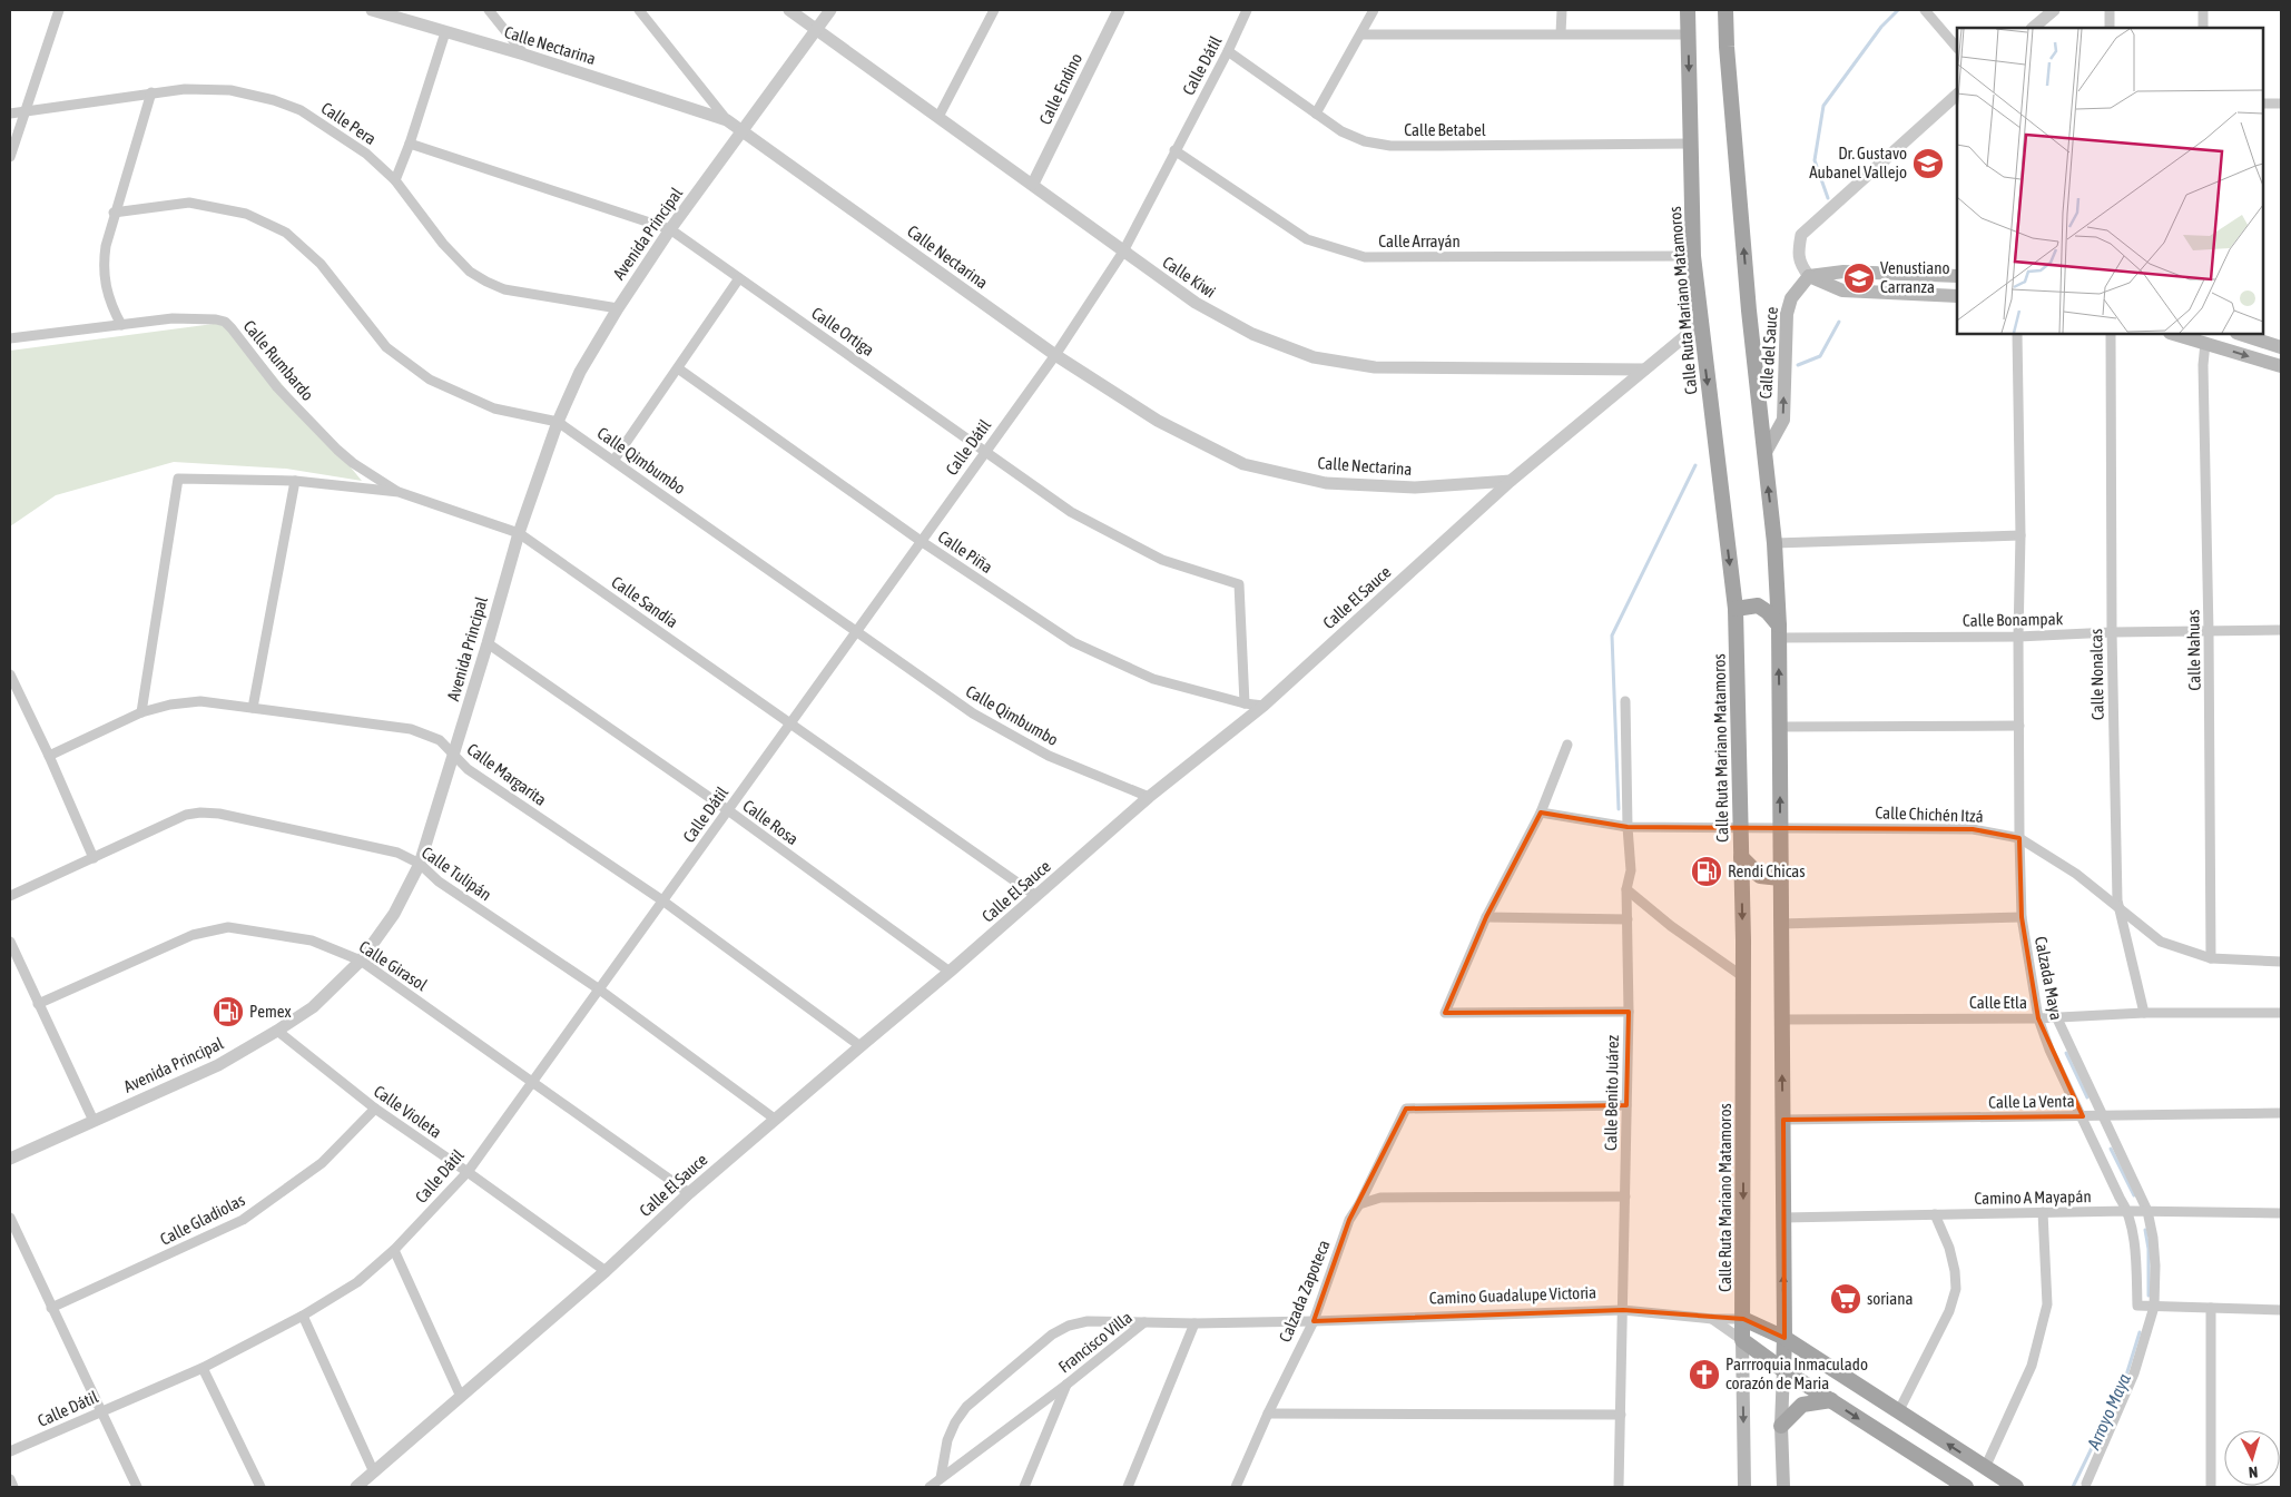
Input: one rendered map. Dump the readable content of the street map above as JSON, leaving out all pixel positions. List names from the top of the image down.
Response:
{
  "streets": {
    "main road": ["Calle Ruta Mariano Matamoros", "Calle del Sauce", "Camino Guadalupe Victoria"],
    "street": [
      "Calle Nectarina",
      "Calle Dátil",
      "Calle Endino",
      "Calle Pera",
      "Calle Betabel",
      "Avenida Principal",
      "Calle Arrayán",
      "Calle Kiwi",
      "Calle Ortiga",
      "Calle Rumbardo",
      "Calle Qimbumbo",
      "Calle Piña",
      "Calle El Sauce",
      "Calle Sandía",
      "Calle Bonampak",
      "Calle Nahuas",
      "Calle Nonalcas",
      "Calle Margarita",
      "Calle Chichén Itzá",
      "Calle Rosa",
      "Calle Tulipán",
      "Calle Girasol",
      "Calzada Maya",
      "Calle Etla",
      "Calle Benito Juárez",
      "Calle La Venta",
      "Calle Violeta",
      "Camino A Mayapán",
      "Calle Gladiolas",
      "Calzada Zapoteca",
      "Francisco Villa"
    ]
  },
  "crossings": [
    ["Calle Nectarina", "Calle Dátil"],
    ["Calle Nectarina", "Avenida Principal"],
    ["Calle Nectarina", "Calle El Sauce"],
    ["Calle Dátil", "Calle Betabel"],
    ["Calle Dátil", "Calle Arrayán"],
    ["Calle Dátil", "Calle Kiwi"],
    ["Calle Dátil", "Calle Ortiga"],
    ["Calle Dátil", "Calle Qimbumbo"],
    ["Calle Dátil", "Calle Piña"],
    ["Calle Dátil", "Calle Sandía"],
    ["Calle Dátil", "Calle Margarita"],
    ["Calle Dátil", "Calle Rosa"],
    ["Calle Dátil", "Calle Tulipán"],
    ["Calle Dátil", "Calle Girasol"],
    ["Calle Dátil", "Calle Violeta"],
    ["Calle Endino", "Calle Kiwi"],
    ["Calle Pera", "Avenida Principal"],
    ["Calle Betabel", "Calle Ruta Mariano Matamoros"],
    ["Avenida Principal", "Calle Kiwi"],
    ["Avenida Principal", "Calle Ortiga"],
    ["Avenida Principal", "Calle Qimbumbo"],
    ["Avenida Principal", "Calle Sandía"],
    ["Avenida Principal", "Calle Margarita"],
    ["Avenida Principal", "Calle Rosa"],
    ["Avenida Principal", "Calle Tulipán"],
    ["Avenida Principal", "Calle Girasol"],
    ["Avenida Principal", "Calle Violeta"],
    ["Calle Arrayán", "Calle Ruta Mariano Matamoros"],
    ["Calle Kiwi", "Calle El Sauce"],
    ["Calle Ruta Mariano Matamoros", "Calle El Sauce"],
    ["Calle Ruta Mariano Matamoros", "Calle Chichén Itzá"],
    ["Calle Ruta Mariano Matamoros", "Camino Guadalupe Victoria"],
    ["Calle Ortiga", "Calle Piña"],
    ["Calle Rumbardo", "Calle Sandía"],
    ["Calle Qimbumbo", "Calle El Sauce"],
    ["Calle Piña", "Calle El Sauce"],
    ["Calle El Sauce", "Calle Sandía"],
    ["Calle El Sauce", "Calle Margarita"],
    ["Calle El Sauce", "Calle Rosa"],
    ["Calle El Sauce", "Calle Tulipán"],
    ["Calle El Sauce", "Calle Girasol"],
    ["Calle El Sauce", "Calle Violeta"],
    ["Calle Sandía", "Calle Margarita"],
    ["Calle Bonampak", "Calle Nahuas"],
    ["Calle Bonampak", "Calle Nonalcas"],
    ["Calle Bonampak", "Calzada Maya"],
    ["Calle Nahuas", "Calle Chichén Itzá"],
    ["Calle Nonalcas", "Calle Chichén Itzá"],
    ["Calle Nonalcas", "Calle Etla"],
    ["Calle Chichén Itzá", "Calzada Maya"],
    ["Calle Chichén Itzá", "Calle Benito Juárez"],
    ["Calzada Maya", "Calle Etla"],
    ["Calzada Maya", "Calle La Venta"],
    ["Calzada Maya", "Camino A Mayapán"],
    ["Calle Benito Juárez", "Calzada Zapoteca"],
    ["Calle Benito Juárez", "Camino Guadalupe Victoria"],
    ["Calle Violeta", "Calle Gladiolas"],
    ["Calzada Zapoteca", "Camino Guadalupe Victoria"],
    ["Calzada Zapoteca", "Francisco Villa"],
    ["Camino Guadalupe Victoria", "Francisco Villa"]
  ],
  "water": ["Arroyo Maya"],
  "places": {
    "school or university": ["Dr. Gustavo Aubanel Vallejo", "Venustiano Carranza"],
    "fuel station": ["Rendi Chicas", "Pemex"],
    "supermarket": ["soriana"],
    "church": ["Parrroquia Inmaculado corazón de Maria"]
  },
  "north": "bottom"
}
